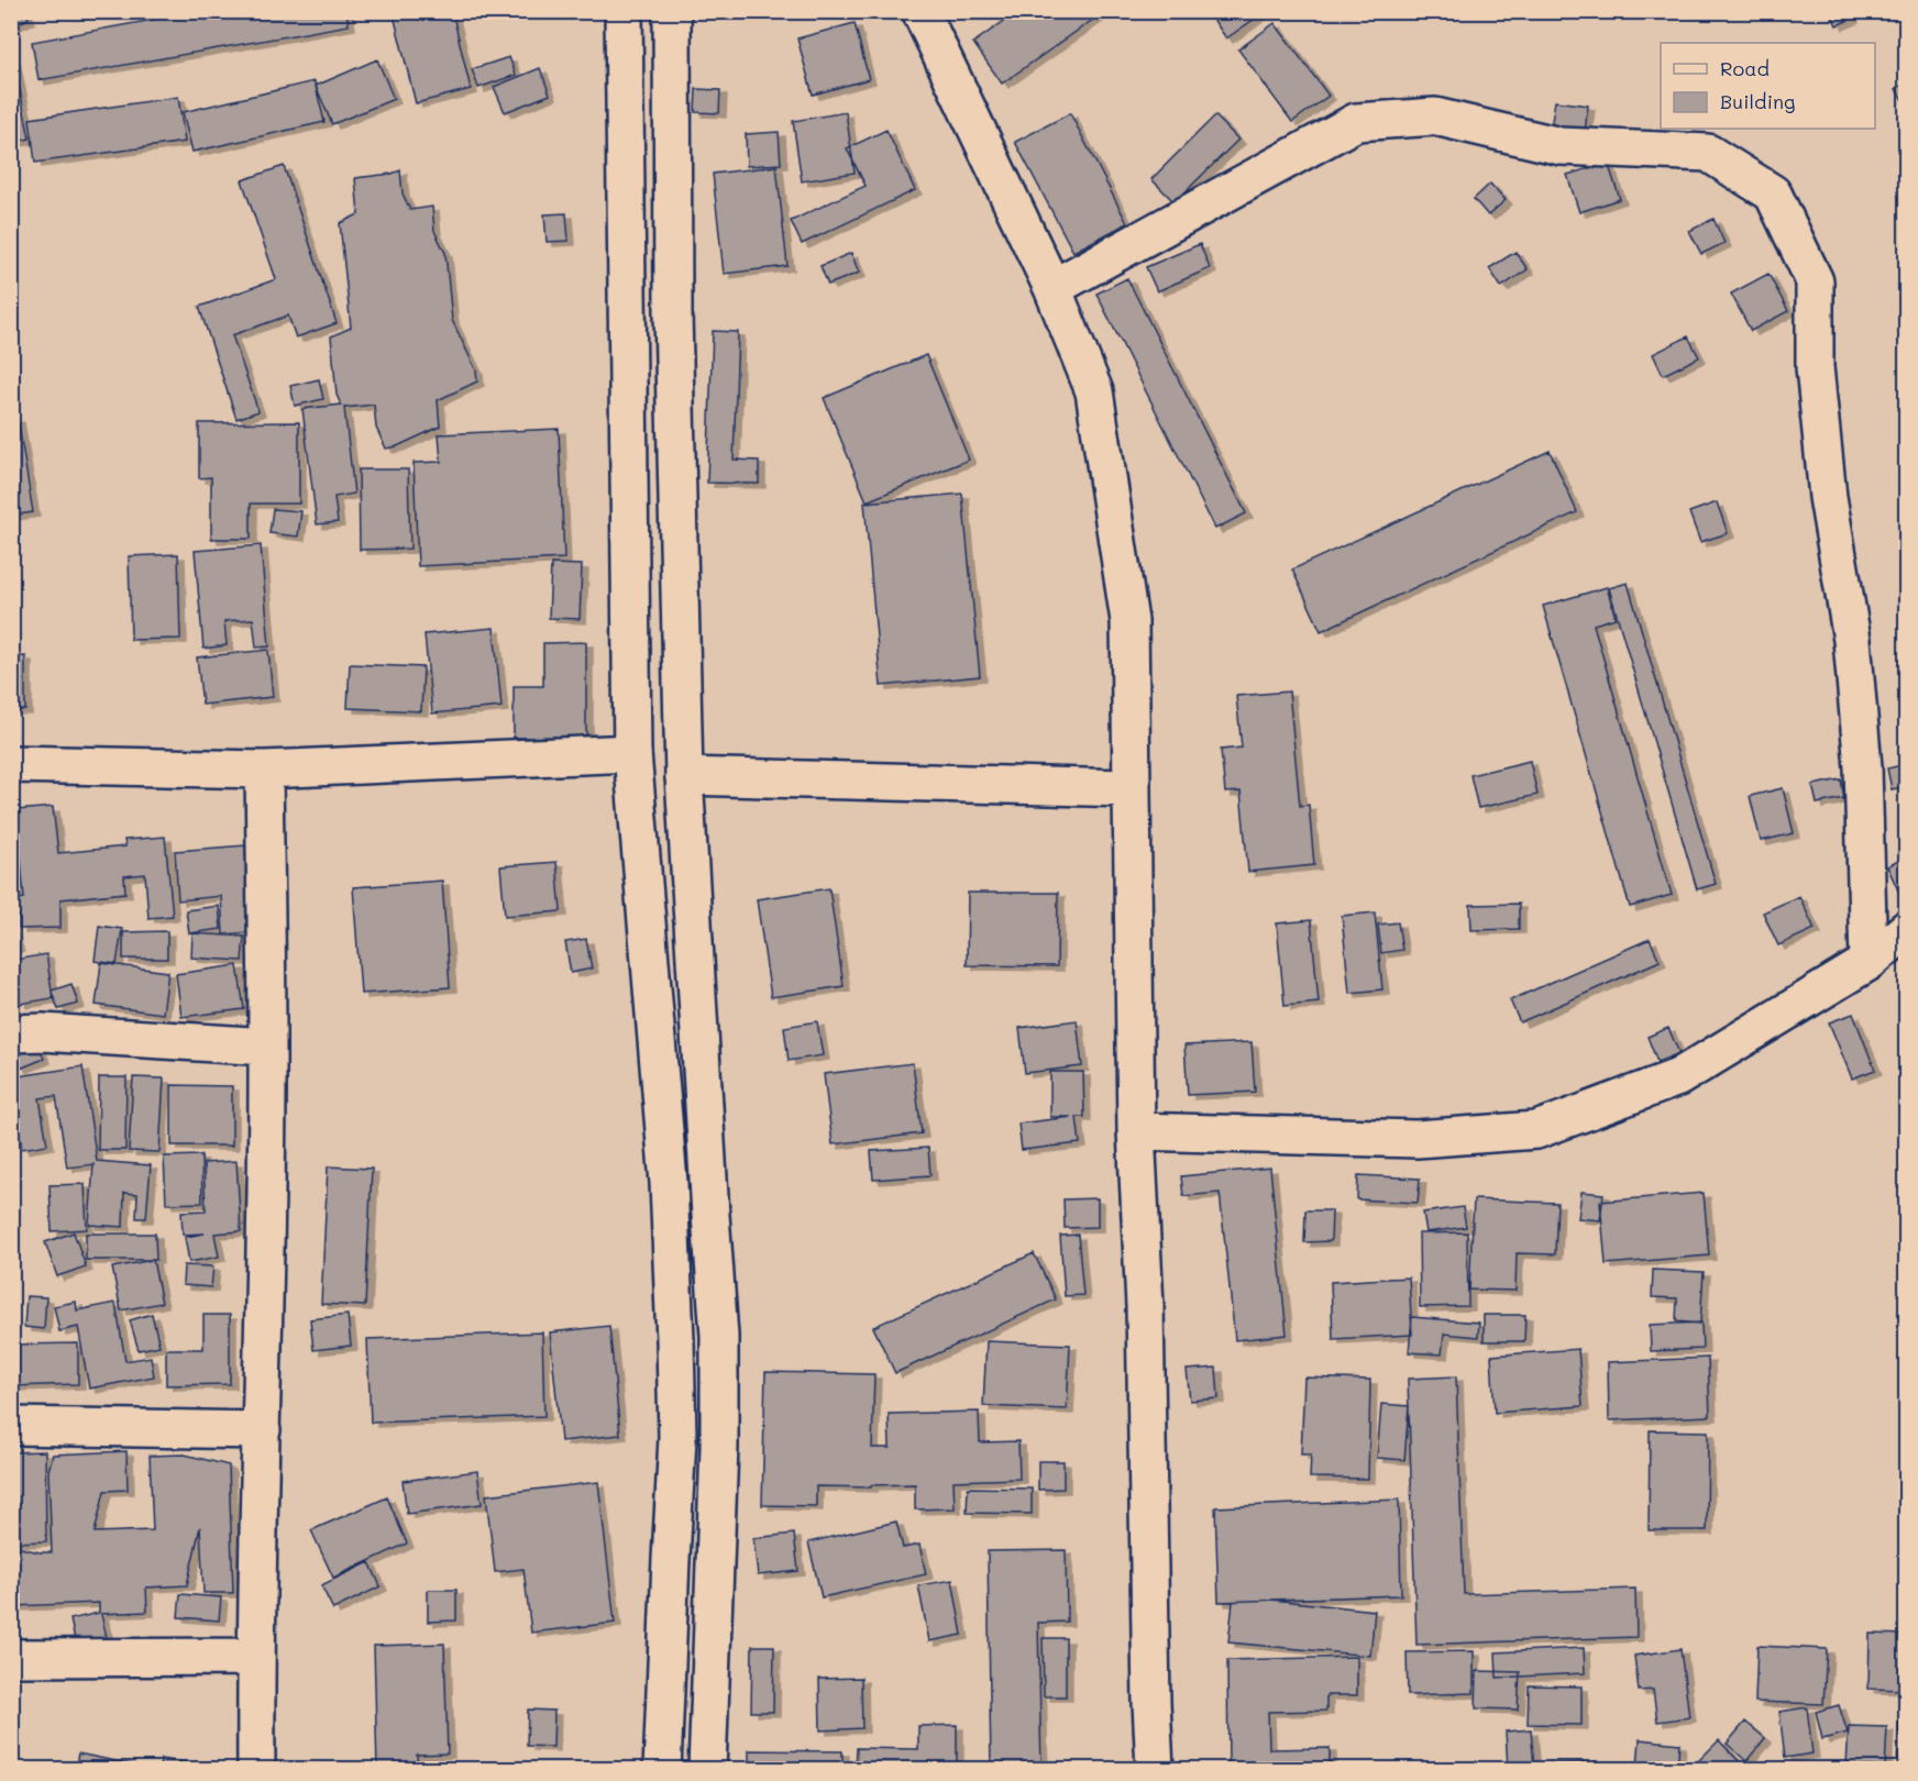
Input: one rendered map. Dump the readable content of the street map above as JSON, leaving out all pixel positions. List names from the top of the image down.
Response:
{
  "legend": ["Road", "Building"]
}
